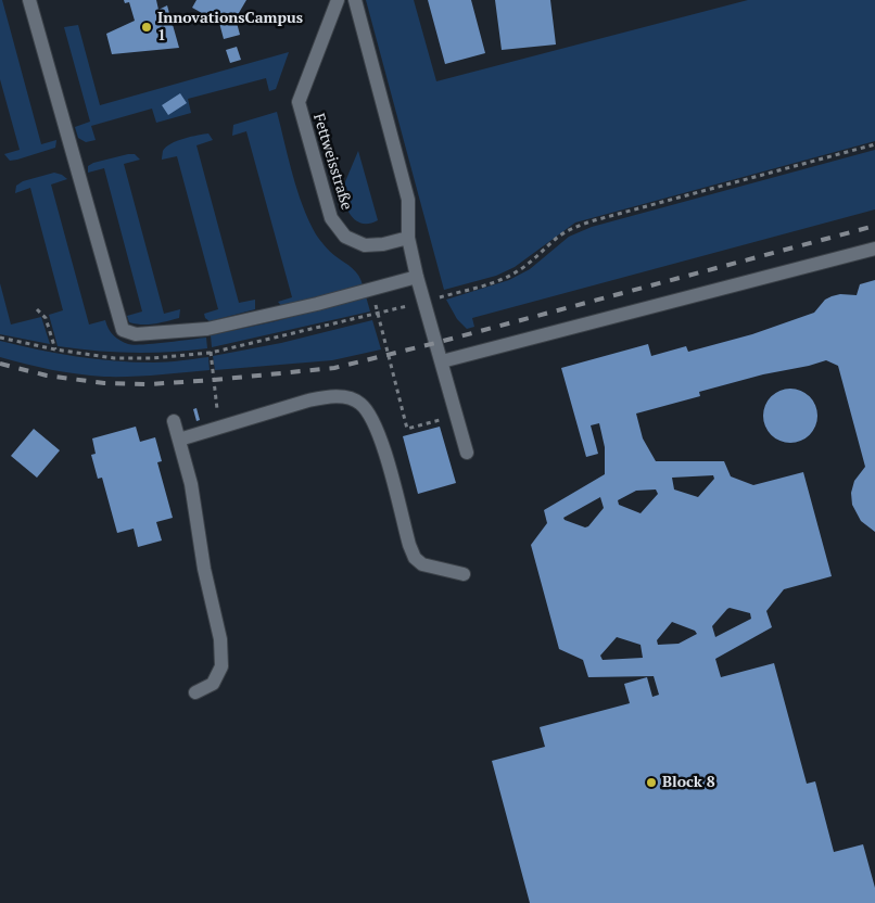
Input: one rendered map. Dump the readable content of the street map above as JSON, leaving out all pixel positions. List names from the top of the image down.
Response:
{
  "streets": {
    "lane": ["Fettweisstraße"]
  },
  "places": ["InnovationsCampus 1", "Block 8"]
}
